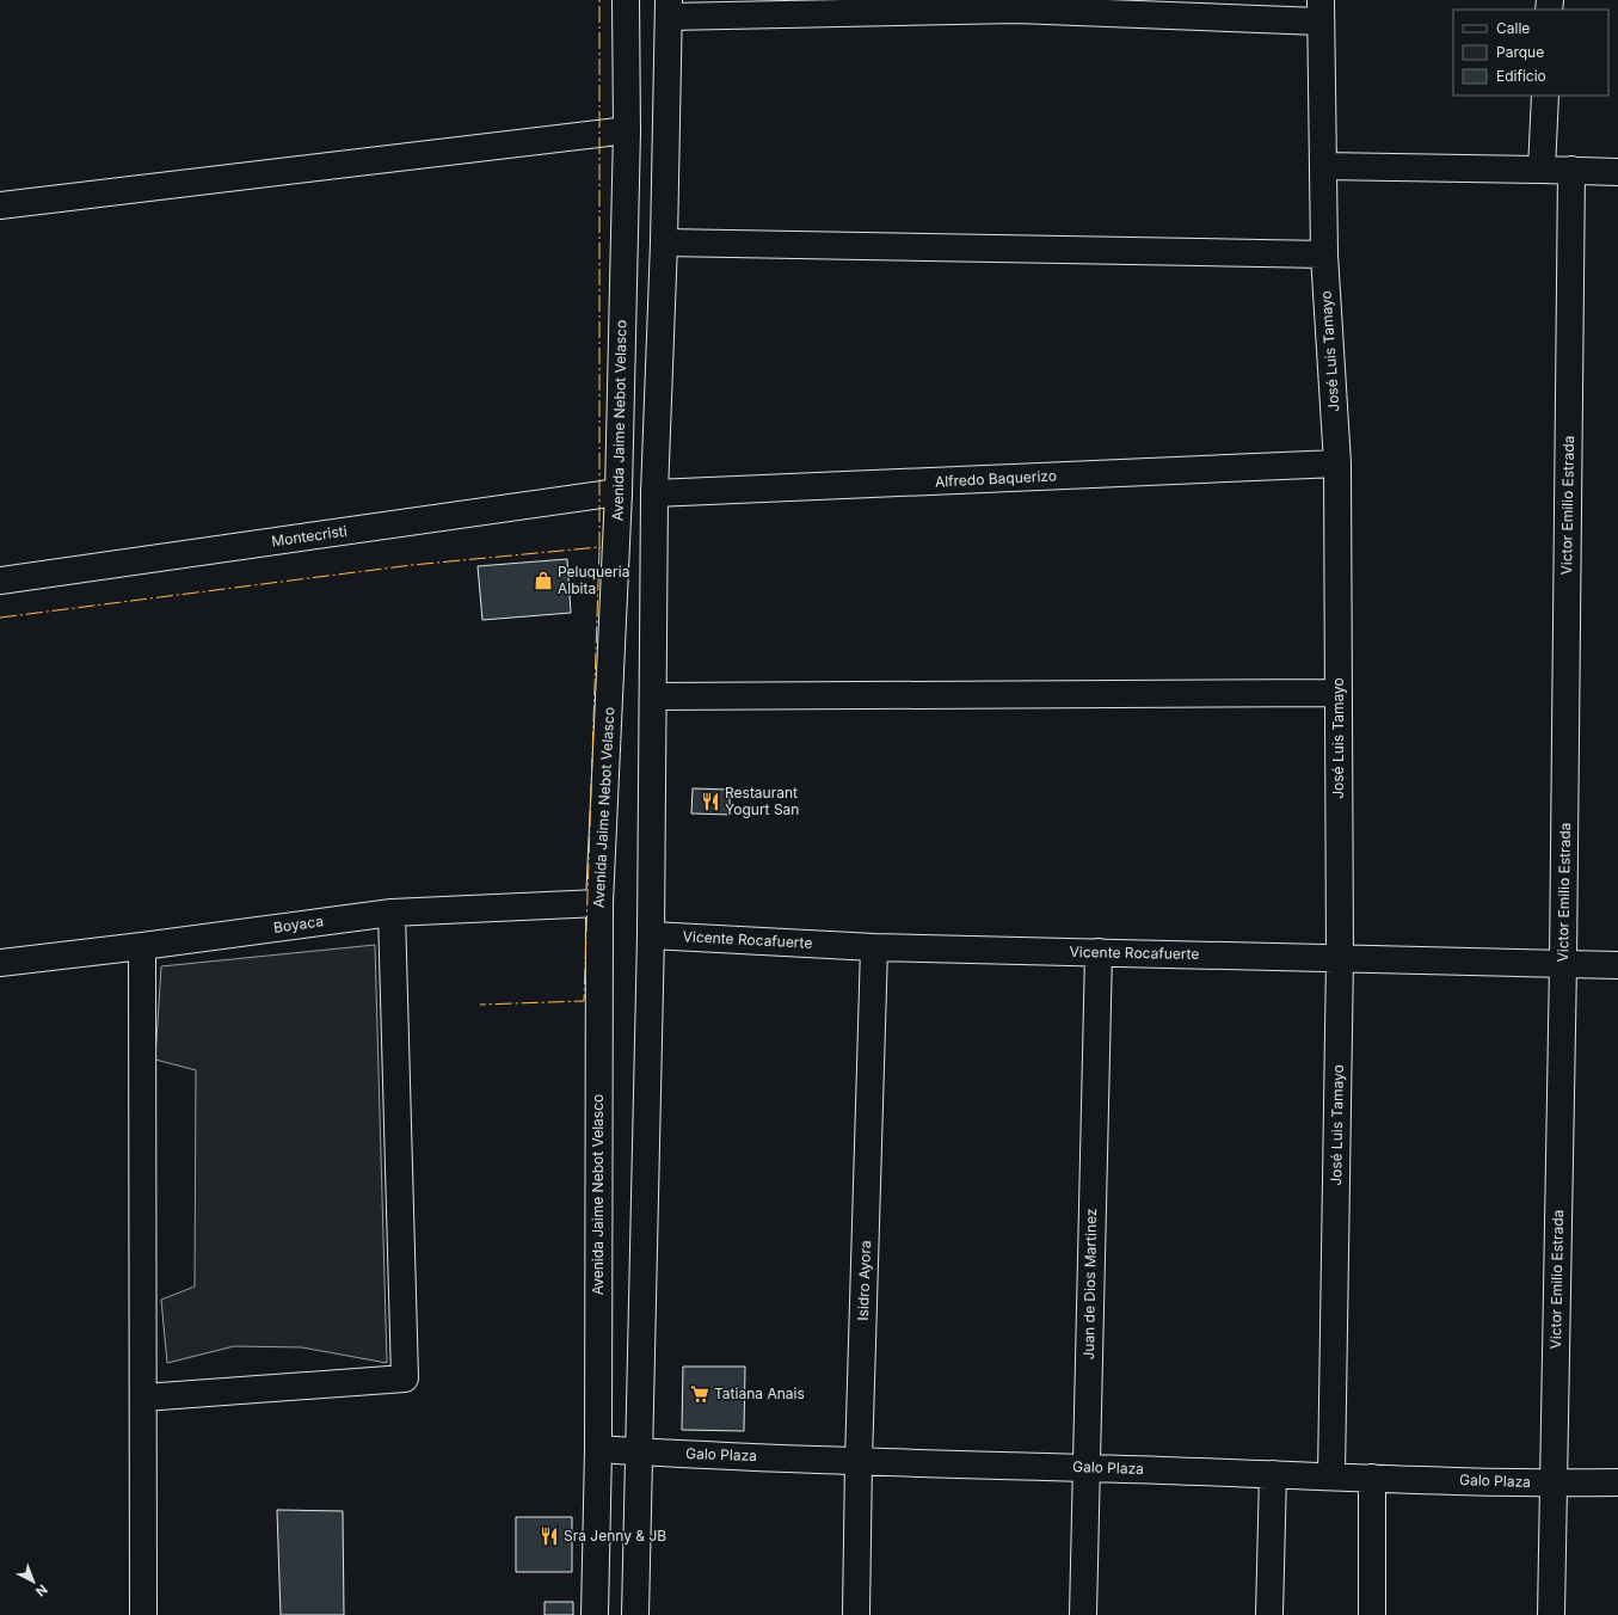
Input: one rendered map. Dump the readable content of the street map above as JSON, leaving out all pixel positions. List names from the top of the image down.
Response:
{
  "streets": {
    "street": [
      "José Luis Tamayo",
      "Avenida Jaime Nebot Velasco",
      "Alfredo Baquerizo",
      "Victor Emilio Estrada",
      "Montecristi",
      "Boyaca",
      "Vicente Rocafuerte",
      "Isidro Ayora",
      "Juan de Dios Martinez",
      "Galo Plaza"
    ]
  },
  "crossings": [
    ["José Luis Tamayo", "Alfredo Baquerizo"],
    ["José Luis Tamayo", "Vicente Rocafuerte"],
    ["José Luis Tamayo", "Galo Plaza"],
    ["Avenida Jaime Nebot Velasco", "Montecristi"],
    ["Avenida Jaime Nebot Velasco", "Boyaca"],
    ["Avenida Jaime Nebot Velasco", "Galo Plaza"],
    ["Victor Emilio Estrada", "Vicente Rocafuerte"],
    ["Victor Emilio Estrada", "Galo Plaza"],
    ["Vicente Rocafuerte", "Isidro Ayora"],
    ["Vicente Rocafuerte", "Juan de Dios Martinez"],
    ["Isidro Ayora", "Galo Plaza"],
    ["Juan de Dios Martinez", "Galo Plaza"]
  ],
  "places": {
    "shop": ["Peluqueria Albita"],
    "restaurant": ["Restaurant Yogurt San", "Sra Jenny & JB"],
    "supermarket": ["Tatiana Anais"]
  },
  "legend": ["Calle", "Parque", "Edificio"],
  "north": "bottom right"
}
